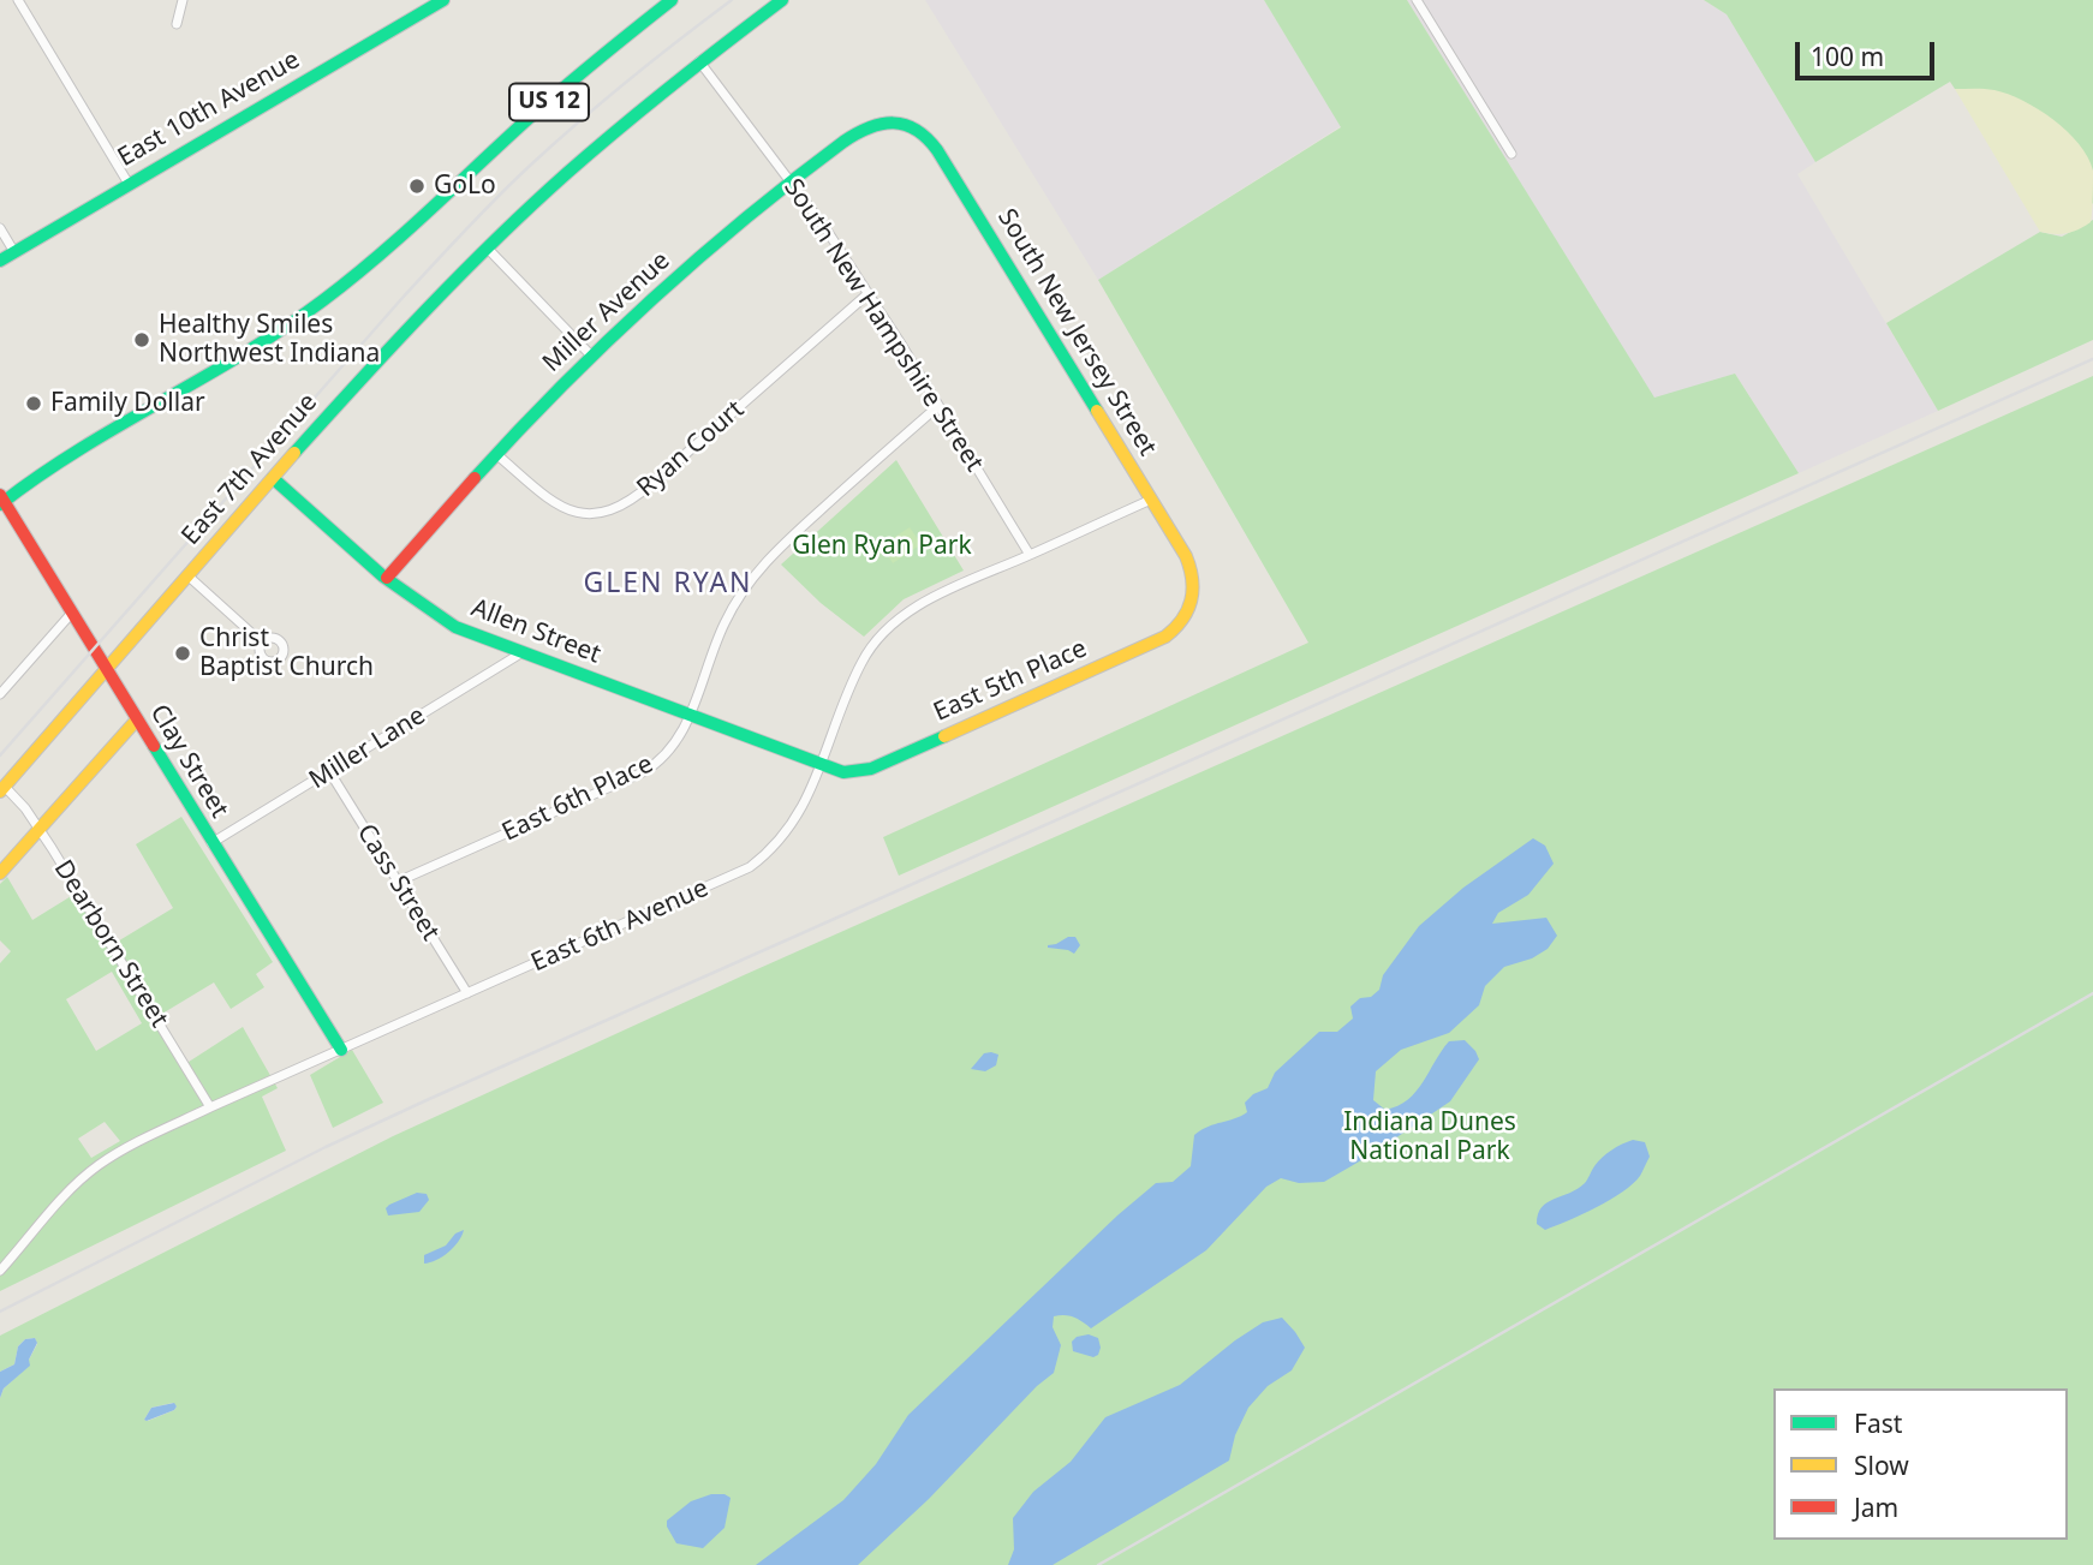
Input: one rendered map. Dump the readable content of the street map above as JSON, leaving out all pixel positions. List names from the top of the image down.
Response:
{
  "streets": {
    "street": [
      "US 12",
      "East 10th Avenue",
      "Miller Avenue",
      "South New Hampshire Street",
      "South New Jersey Street",
      "Ryan Court",
      "East 7th Avenue",
      "Allen Street",
      "East 5th Place",
      "Miller Lane",
      "Clay Street",
      "East 6th Place",
      "Cass Street",
      "East 6th Avenue",
      "Dearborn Street"
    ]
  },
  "crossings": [
    ["US 12", "Clay Street"],
    ["Miller Avenue", "South New Hampshire Street"],
    ["Miller Avenue", "South New Jersey Street"],
    ["Miller Avenue", "Ryan Court"],
    ["Miller Avenue", "Allen Street"],
    ["South New Hampshire Street", "Ryan Court"],
    ["South New Hampshire Street", "East 7th Avenue"],
    ["South New Hampshire Street", "East 6th Place"],
    ["South New Hampshire Street", "East 6th Avenue"],
    ["South New Jersey Street", "East 5th Place"],
    ["South New Jersey Street", "East 6th Avenue"],
    ["East 7th Avenue", "Allen Street"],
    ["East 7th Avenue", "Clay Street"],
    ["East 7th Avenue", "Dearborn Street"],
    ["Allen Street", "East 5th Place"],
    ["Allen Street", "Miller Lane"],
    ["Allen Street", "East 6th Place"],
    ["Allen Street", "East 6th Avenue"],
    ["East 5th Place", "East 6th Avenue"],
    ["Miller Lane", "Clay Street"],
    ["Miller Lane", "Cass Street"],
    ["Clay Street", "East 6th Avenue"],
    ["East 6th Place", "Cass Street"],
    ["Cass Street", "East 6th Avenue"],
    ["East 6th Avenue", "Dearborn Street"]
  ],
  "districts": ["GLEN RYAN"],
  "parks": ["Glen Ryan Park", "Indiana Dunes National Park"],
  "places": [
    "GoLo",
    "Healthy Smiles Northwest Indiana",
    "Family Dollar",
    "Christ Baptist Church"
  ],
  "legend": ["Fast", "Slow", "Jam"],
  "scale_bar": "100 m"
}
